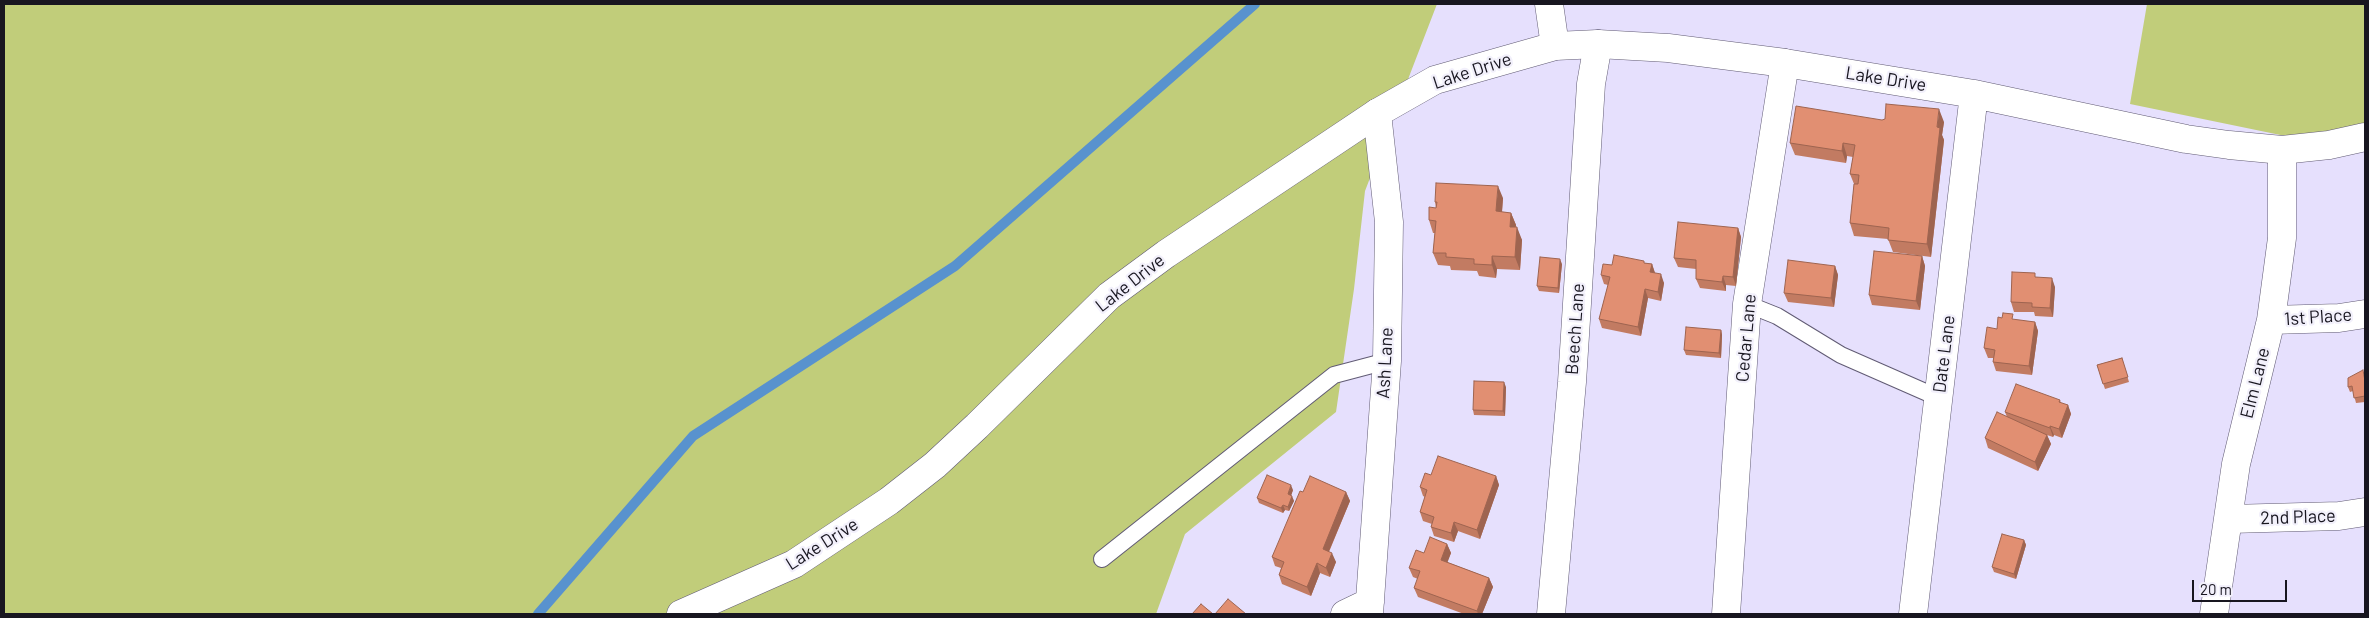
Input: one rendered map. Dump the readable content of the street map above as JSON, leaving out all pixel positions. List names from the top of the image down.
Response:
{
  "streets": {
    "street": [
      "Lake Drive",
      "1st Place",
      "Beech Lane",
      "Cedar Lane",
      "Date Lane",
      "Ash Lane",
      "Elm Lane",
      "2nd Place"
    ]
  },
  "crossings": [
    ["Lake Drive", "Beech Lane"],
    ["Lake Drive", "Cedar Lane"],
    ["Lake Drive", "Date Lane"],
    ["Lake Drive", "Ash Lane"],
    ["Lake Drive", "Elm Lane"],
    ["1st Place", "Elm Lane"],
    ["Elm Lane", "2nd Place"]
  ],
  "scale_bar": "20 m"
}
